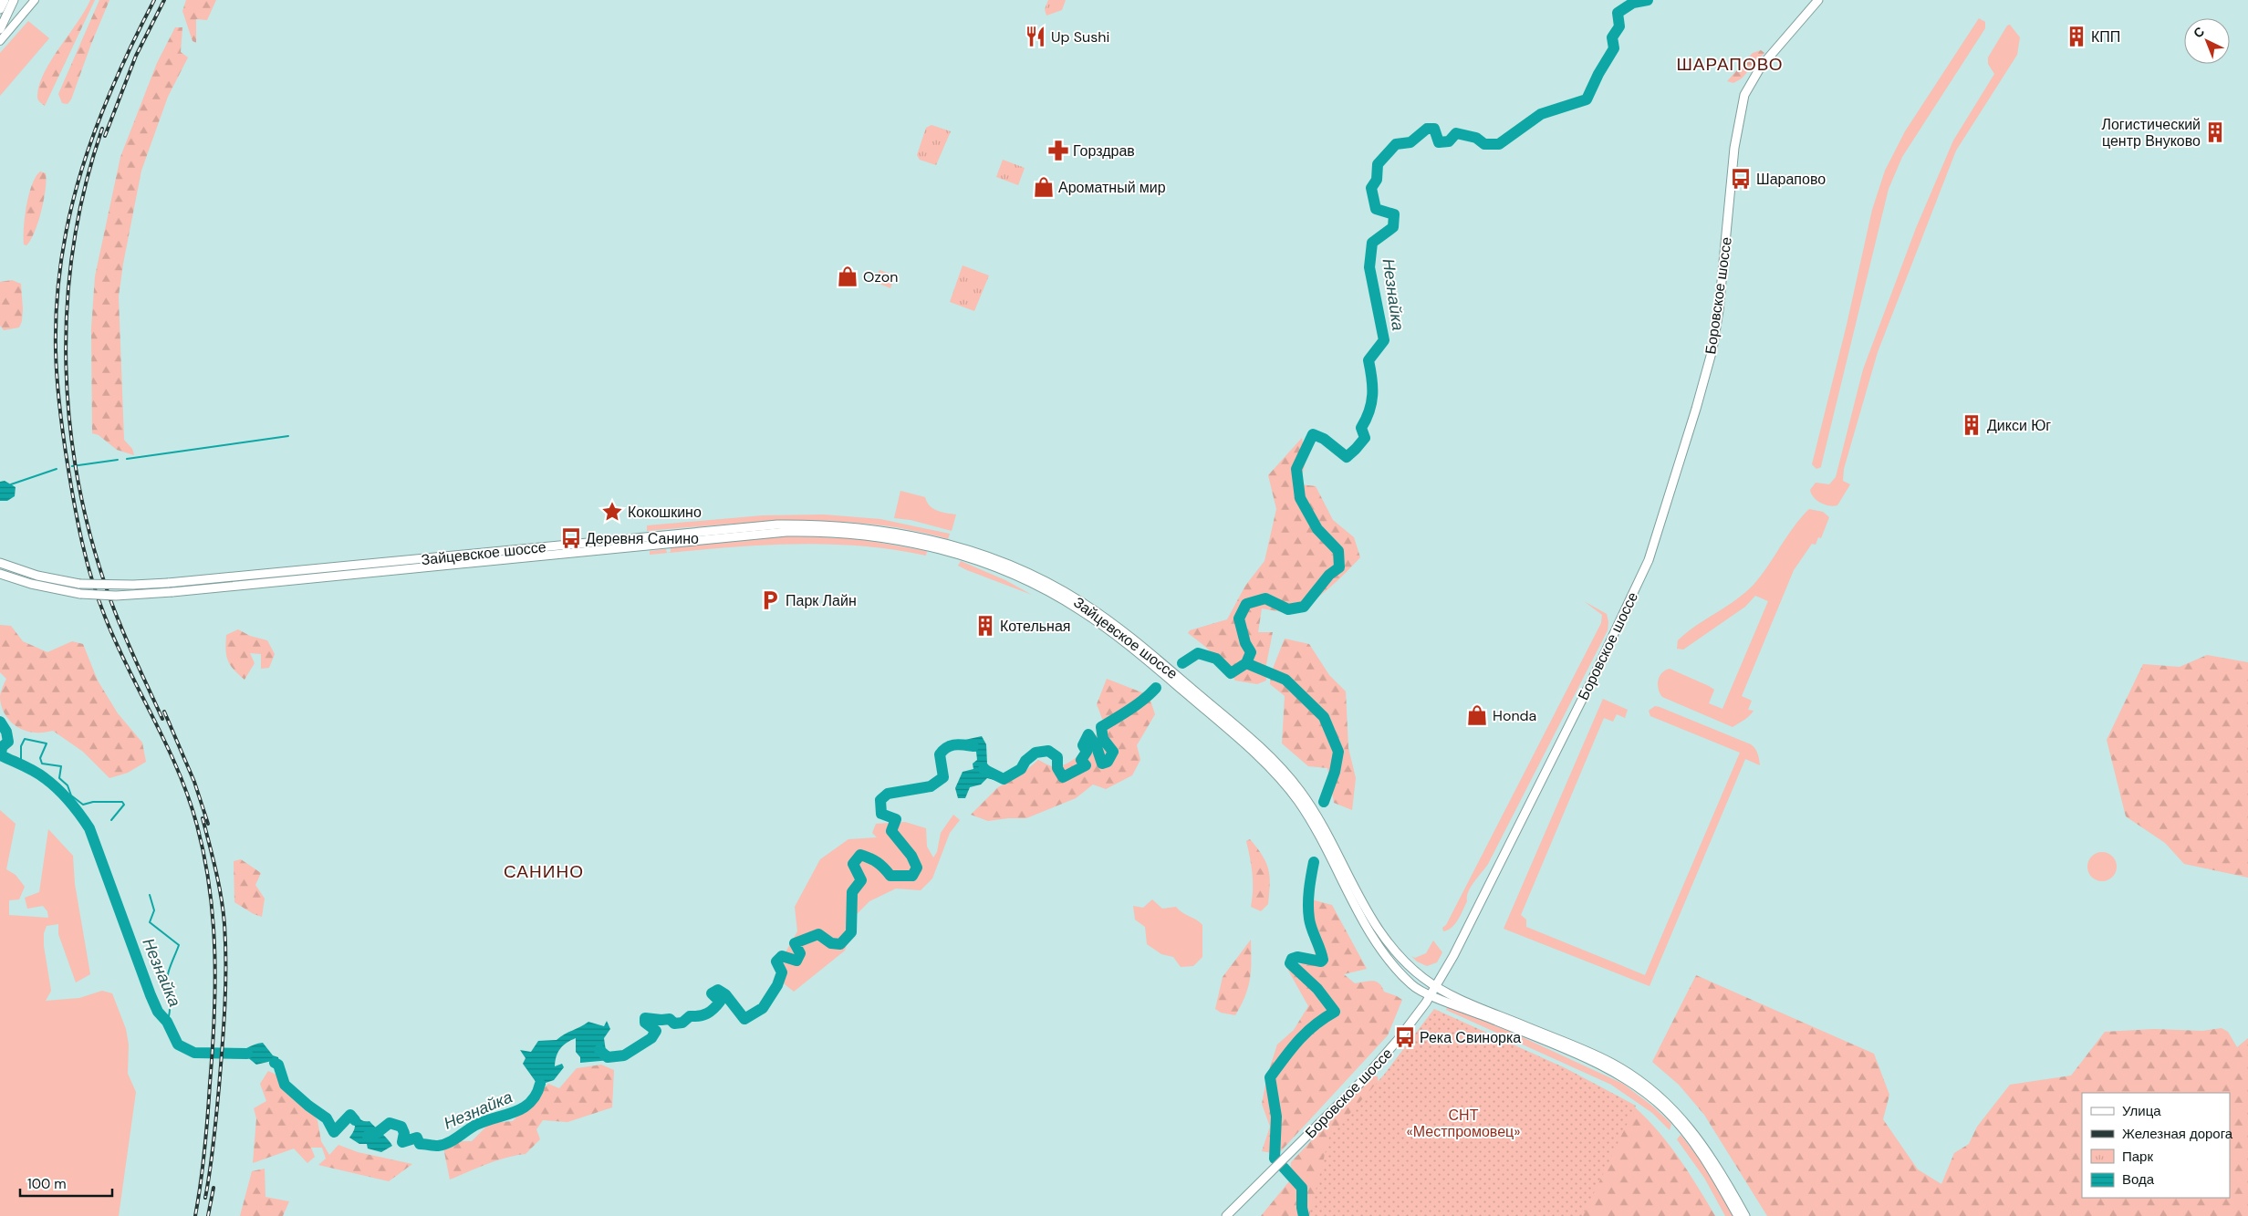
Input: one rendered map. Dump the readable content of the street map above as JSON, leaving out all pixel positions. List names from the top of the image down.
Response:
{
  "streets": {
    "main road": ["Боровское шоссе", "Зайцевское шоссе"]
  },
  "crossings": [
    ["Боровское шоссе", "Зайцевское шоссе"]
  ],
  "districts": ["ШАРАПОВО", "САНИНО"],
  "water": ["Незнайка"],
  "parks": ["СНТ «Местпромовец»"],
  "places": {
    "restaurant": ["Up Sushi"],
    "building": [
      "КПП",
      "Логистический центр Внуково",
      "Дикси Юг",
      "Котельная"
    ],
    "pharmacy": ["Горздрав"],
    "bus stop": ["Шарапово", "Деревня Санино", "Река Свинорка"],
    "shop": ["Ароматный мир", "Ozon", "Honda"],
    "place": ["Кокошкино"],
    "parking": ["Парк Лайн"]
  },
  "legend": [
    "Улица",
    "Железная дорога",
    "Парк",
    "Вода"
  ],
  "scale_bar": "100 m",
  "north": "top left"
}
